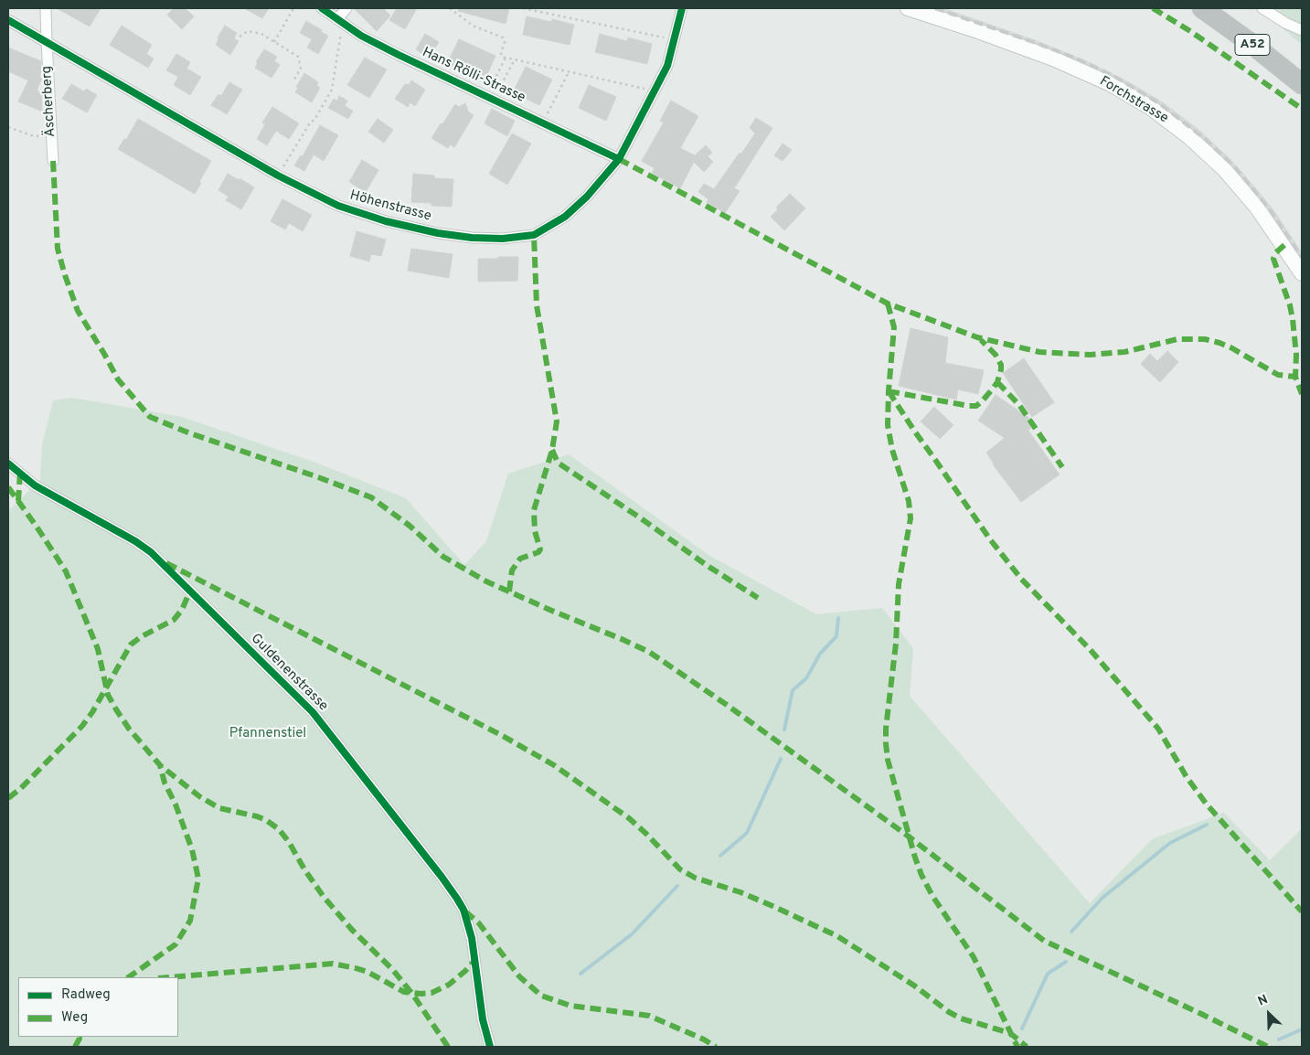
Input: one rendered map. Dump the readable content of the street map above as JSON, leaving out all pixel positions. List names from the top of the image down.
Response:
{
  "streets": {
    "highway": ["A52"],
    "main road": ["Forchstrasse"],
    "street": [
      "Hans Rölli-Strasse",
      "Äscherberg",
      "Höhenstrasse",
      "Guldenenstrasse"
    ]
  },
  "crossings": [
    ["Hans Rölli-Strasse", "Höhenstrasse"],
    ["Äscherberg", "Höhenstrasse"]
  ],
  "parks": ["Pfannenstiel"],
  "legend": ["Radweg", "Weg"],
  "north": "top left"
}
